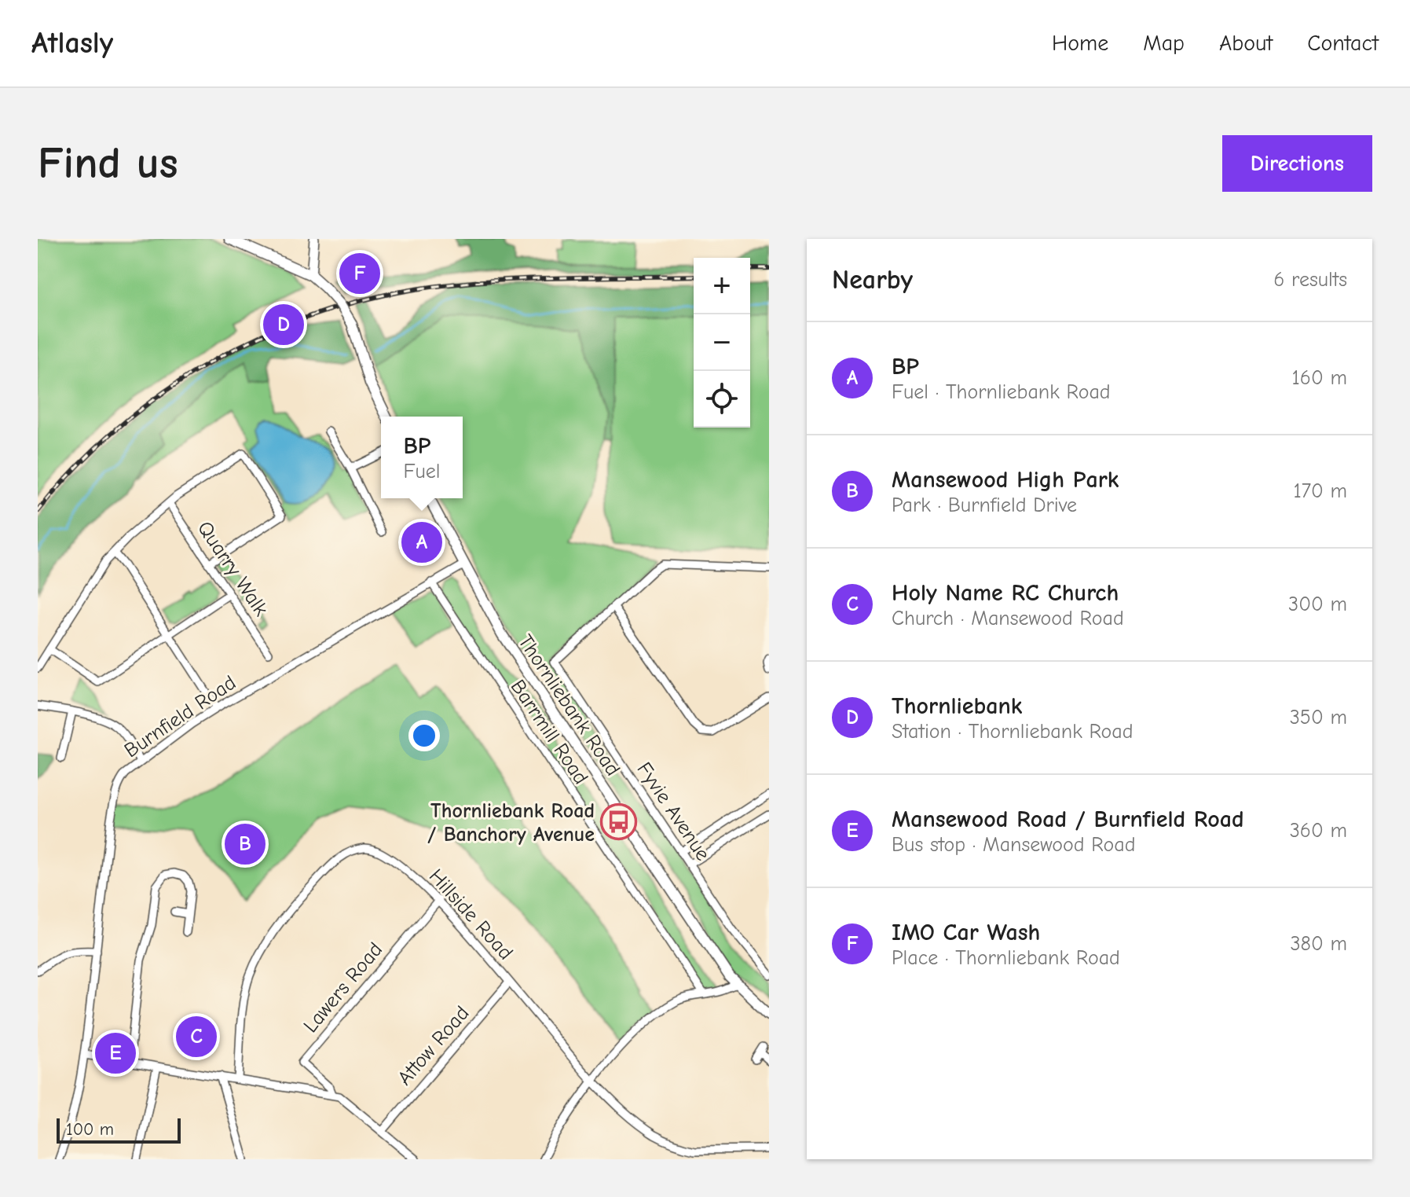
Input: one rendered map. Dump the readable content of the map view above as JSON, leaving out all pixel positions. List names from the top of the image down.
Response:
{
  "streets": {
    "main road": ["Thornliebank Road"],
    "street": [
      "Quarry Walk",
      "Burnfield Road",
      "Barrmill Road",
      "Fyvie Avenue",
      "Hillside Road",
      "Lawers Road",
      "Attow Road"
    ]
  },
  "crossings": [
    ["Thornliebank Road", "Burnfield Road"],
    ["Burnfield Road", "Barrmill Road"],
    ["Hillside Road", "Lawers Road"],
    ["Hillside Road", "Attow Road"]
  ],
  "places": {
    "bus stop": ["Thornliebank Road / Banchory Avenue"]
  },
  "scale_bar": "100 m",
  "page": {
    "header": "Atlasly",
    "nav": [
      "Home",
      "Map",
      "About",
      "Contact"
    ],
    "buttons": "Directions",
    "title": "Find us",
    "heading": ["Nearby", "6 results"],
    "pins": [
      "F",
      "D",
      "A",
      "B",
      "C",
      "E"
    ],
    "map_buttons": ["+", "−"],
    "list": [
      {
        "mark": "A",
        "name": "BP",
        "note": "Fuel · Thornliebank Road",
        "value": "160 m"
      },
      {
        "mark": "B",
        "name": "Mansewood High Park",
        "note": "Park · Burnfield Drive",
        "value": "170 m"
      },
      {
        "mark": "C",
        "name": "Holy Name RC Church",
        "note": "Church · Mansewood Road",
        "value": "300 m"
      },
      {
        "mark": "D",
        "name": "Thornliebank",
        "note": "Station · Thornliebank Road",
        "value": "350 m"
      },
      {
        "mark": "E",
        "name": "Mansewood Road / Burnfield Road",
        "note": "Bus stop · Mansewood Road",
        "value": "360 m"
      },
      {
        "mark": "F",
        "name": "IMO Car Wash",
        "note": "Place · Thornliebank Road",
        "value": "380 m"
      }
    ],
    "popup": ["BP", "Fuel"],
    "scale": "100 m"
  }
}
